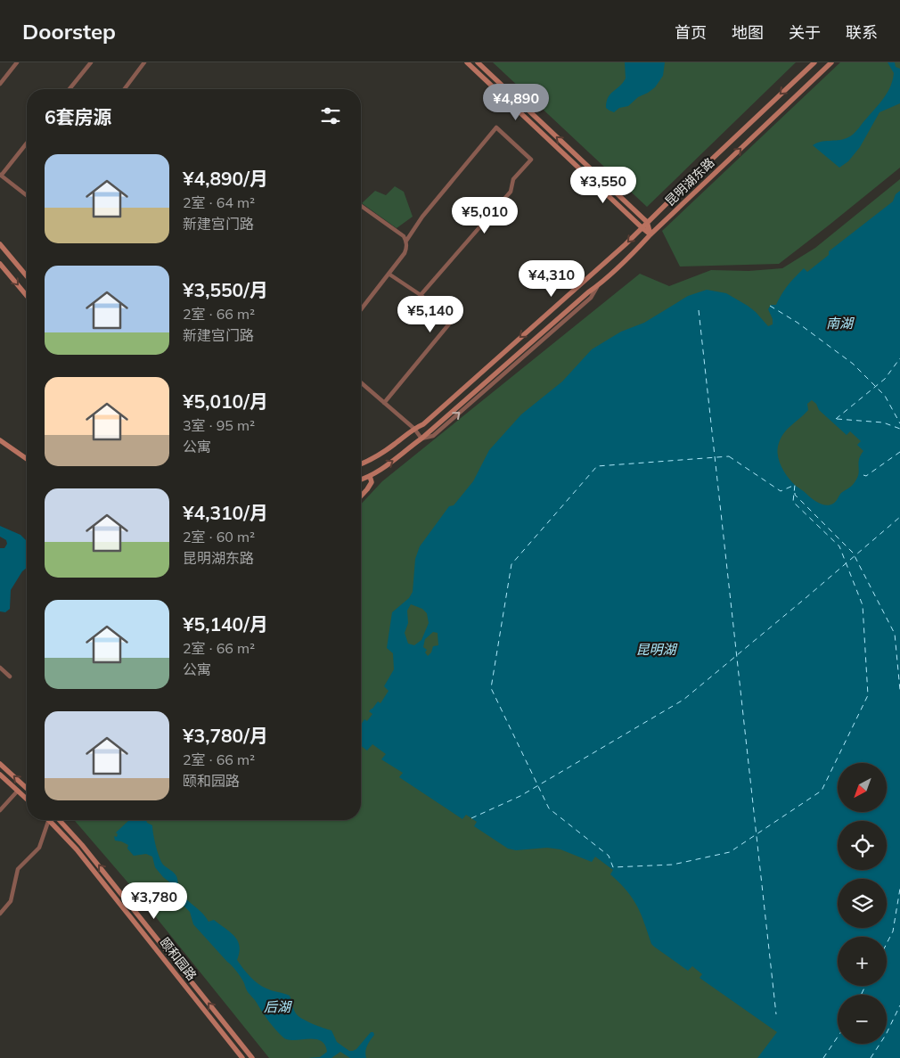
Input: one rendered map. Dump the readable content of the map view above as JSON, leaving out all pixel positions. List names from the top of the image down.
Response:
{
  "streets": {
    "main road": ["昆明湖东路", "颐和园路"]
  },
  "water": ["南湖", "昆明湖", "后湖"],
  "north": "bottom left",
  "page": {
    "header": "Doorstep",
    "nav": [
      "首页",
      "地图",
      "关于",
      "联系"
    ],
    "price": [
      "¥4,890",
      "¥3,550",
      "¥5,010",
      "¥4,310",
      "¥5,140",
      "¥3,780"
    ],
    "heading": "6套房源",
    "list": [
      {
        "name": "¥4,890/月",
        "note": "2室 · 64 m² · 新建宫门路"
      },
      {
        "name": "¥3,550/月",
        "note": "2室 · 66 m² · 新建宫门路"
      },
      {
        "name": "¥5,010/月",
        "note": "3室 · 95 m² · 公寓"
      },
      {
        "name": "¥4,310/月",
        "note": "2室 · 60 m² · 昆明湖东路"
      },
      {
        "name": "¥5,140/月",
        "note": "2室 · 66 m² · 公寓"
      },
      {
        "name": "¥3,780/月",
        "note": "2室 · 66 m² · 颐和园路"
      }
    ],
    "map_buttons": ["+", "−"]
  }
}
